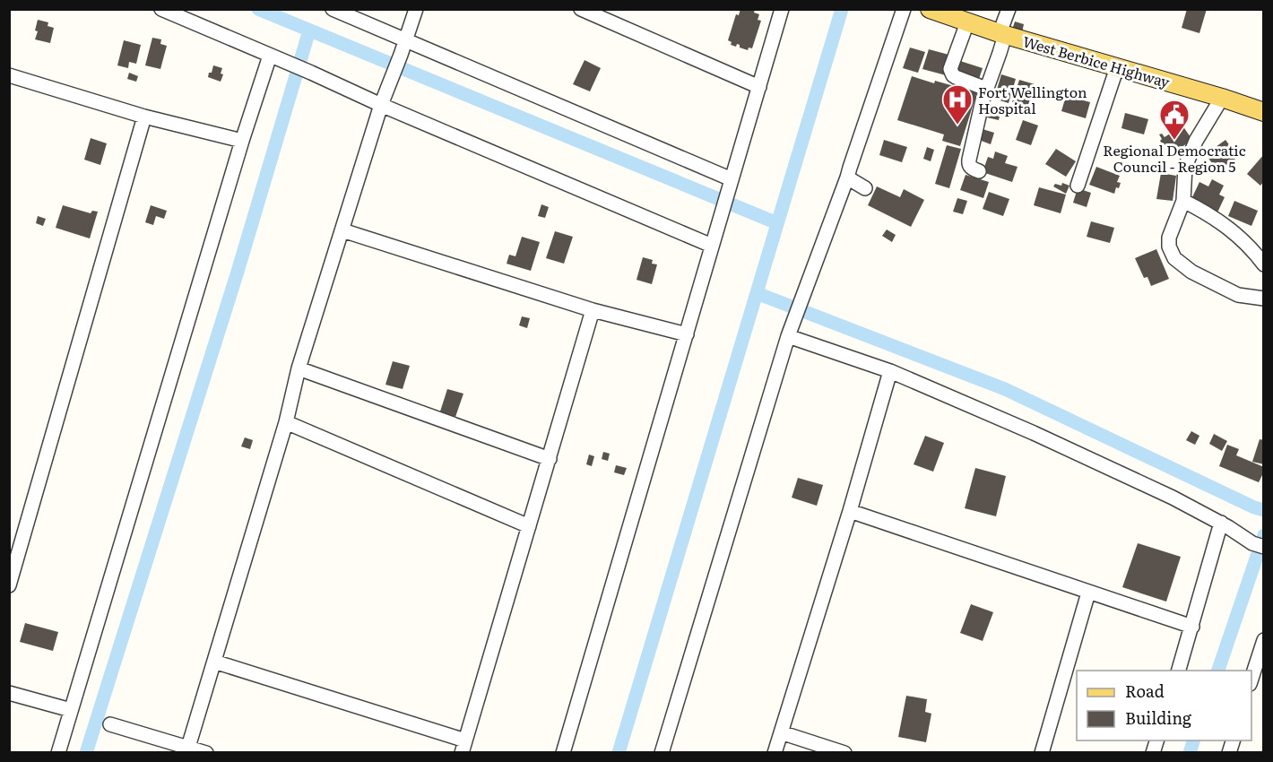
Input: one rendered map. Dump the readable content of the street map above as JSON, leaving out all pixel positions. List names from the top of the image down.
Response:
{
  "streets": {
    "main road": ["West Berbice Highway"]
  },
  "places": {
    "hospital": ["Fort Wellington Hospital"],
    "public building": ["Regional Democratic Council - Region 5"]
  },
  "legend": ["Road", "Building"]
}
